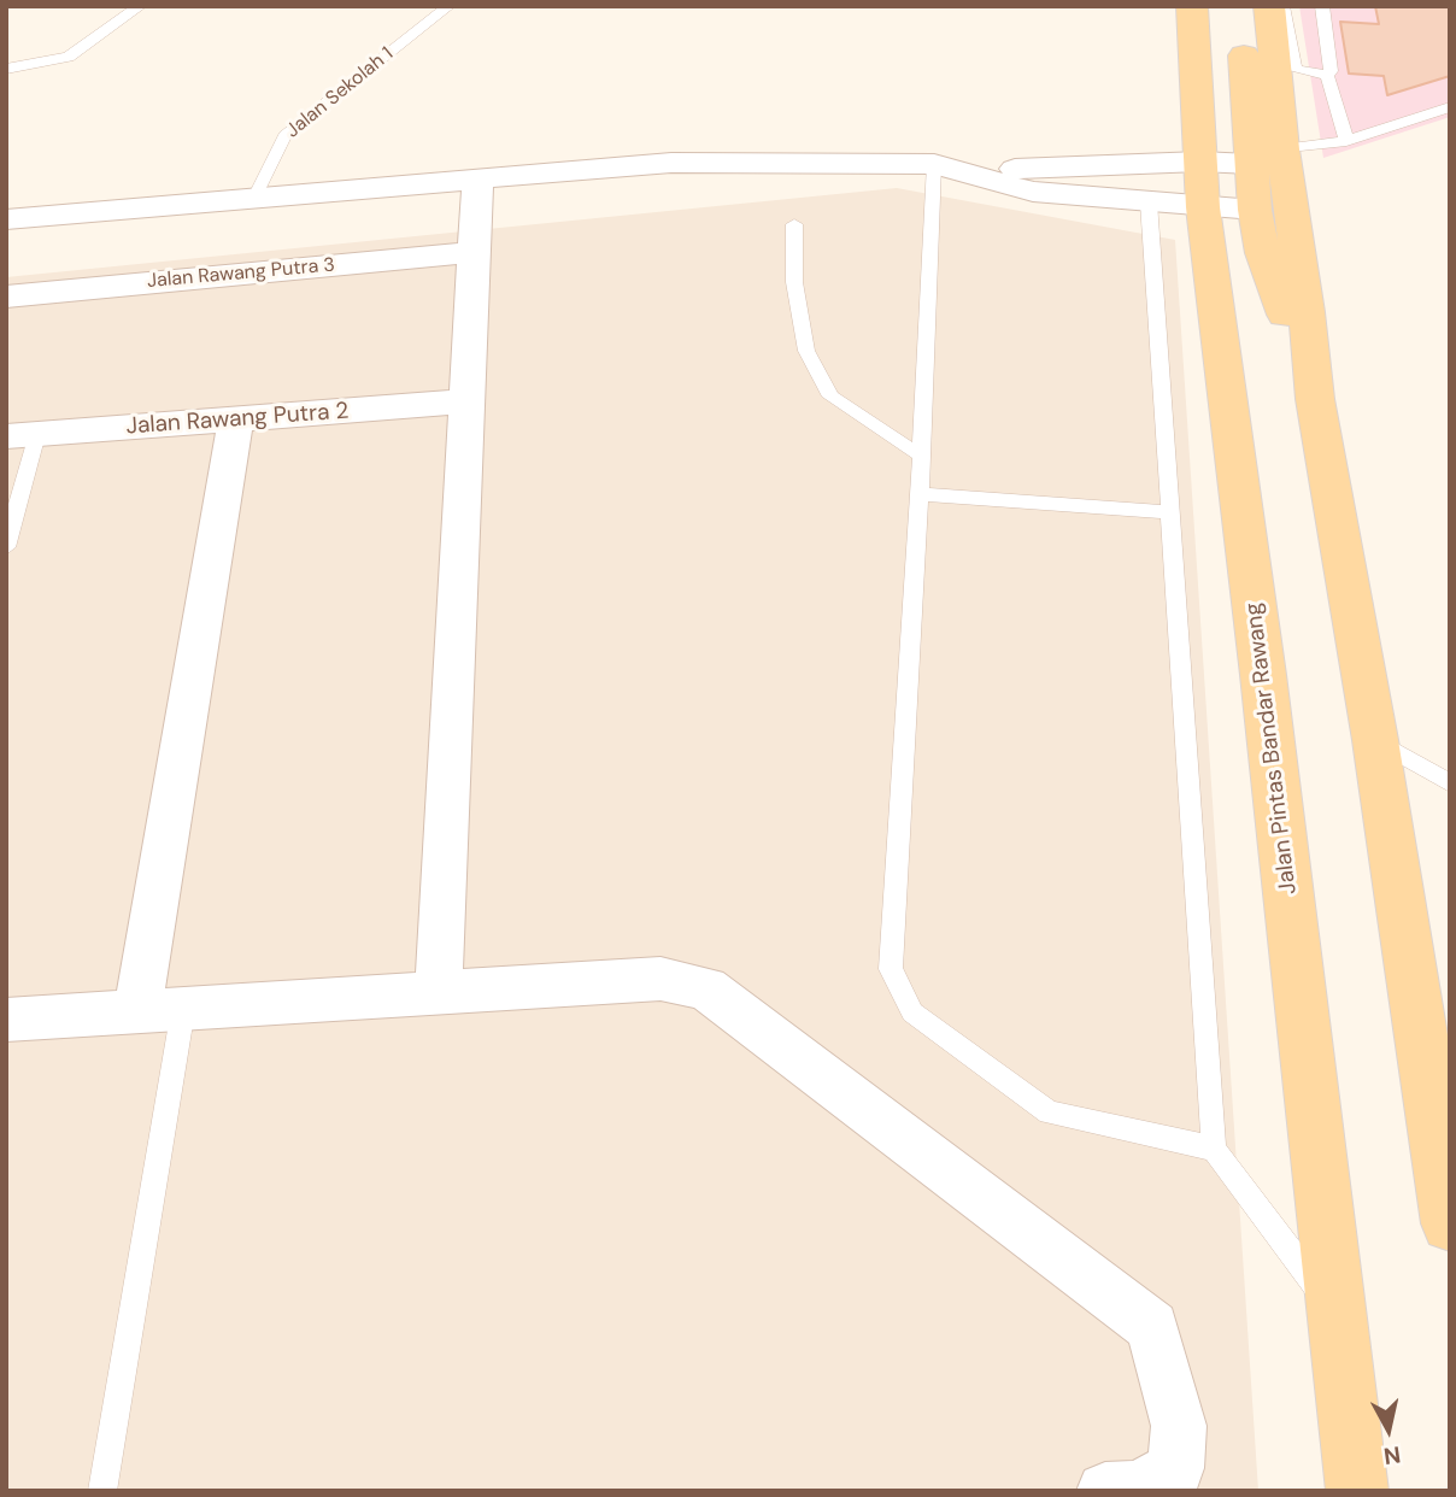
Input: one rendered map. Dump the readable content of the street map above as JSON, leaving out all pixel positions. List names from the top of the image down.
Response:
{
  "streets": {
    "main road": ["Jalan Pintas Bandar Rawang"],
    "street": ["Jalan Rawang Putra 3", "Jalan Rawang Putra 2"],
    "lane": ["Jalan Sekolah 1"]
  },
  "north": "bottom"
}
